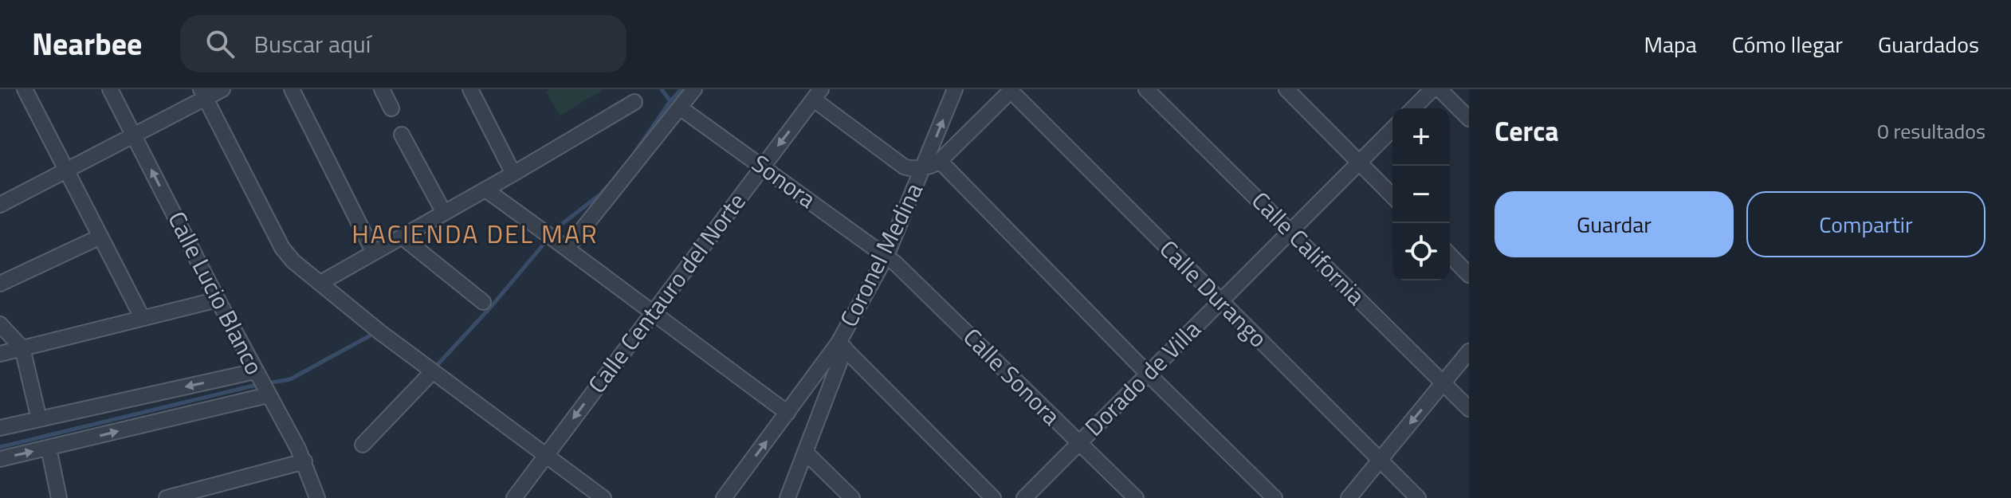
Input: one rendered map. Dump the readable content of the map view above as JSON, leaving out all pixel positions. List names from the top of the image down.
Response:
{
  "streets": {
    "street": [
      "Sonora",
      "Calle California",
      "Coronel Medina",
      "Calle Lucio Blanco",
      "Calle Centauro del Norte",
      "Calle Durango",
      "Calle Sonora",
      "Dorado de Villa"
    ]
  },
  "crossings": [
    ["Sonora", "Coronel Medina"],
    ["Sonora", "Calle Centauro del Norte"],
    ["Sonora", "Calle Sonora"],
    ["Calle California", "Dorado de Villa"],
    ["Coronel Medina", "Calle Sonora"],
    ["Calle Durango", "Dorado de Villa"],
    ["Calle Sonora", "Dorado de Villa"]
  ],
  "one_way": ["Calle Centauro del Norte"],
  "districts": ["HACIENDA DEL MAR"],
  "page": {
    "header": "Nearbee",
    "search": "Buscar aquí",
    "nav": ["Mapa", "Cómo llegar", "Guardados"],
    "heading": ["Cerca", "0 resultados"],
    "map_buttons": ["+", "−"],
    "buttons": ["Guardar", "Compartir"]
  }
}
